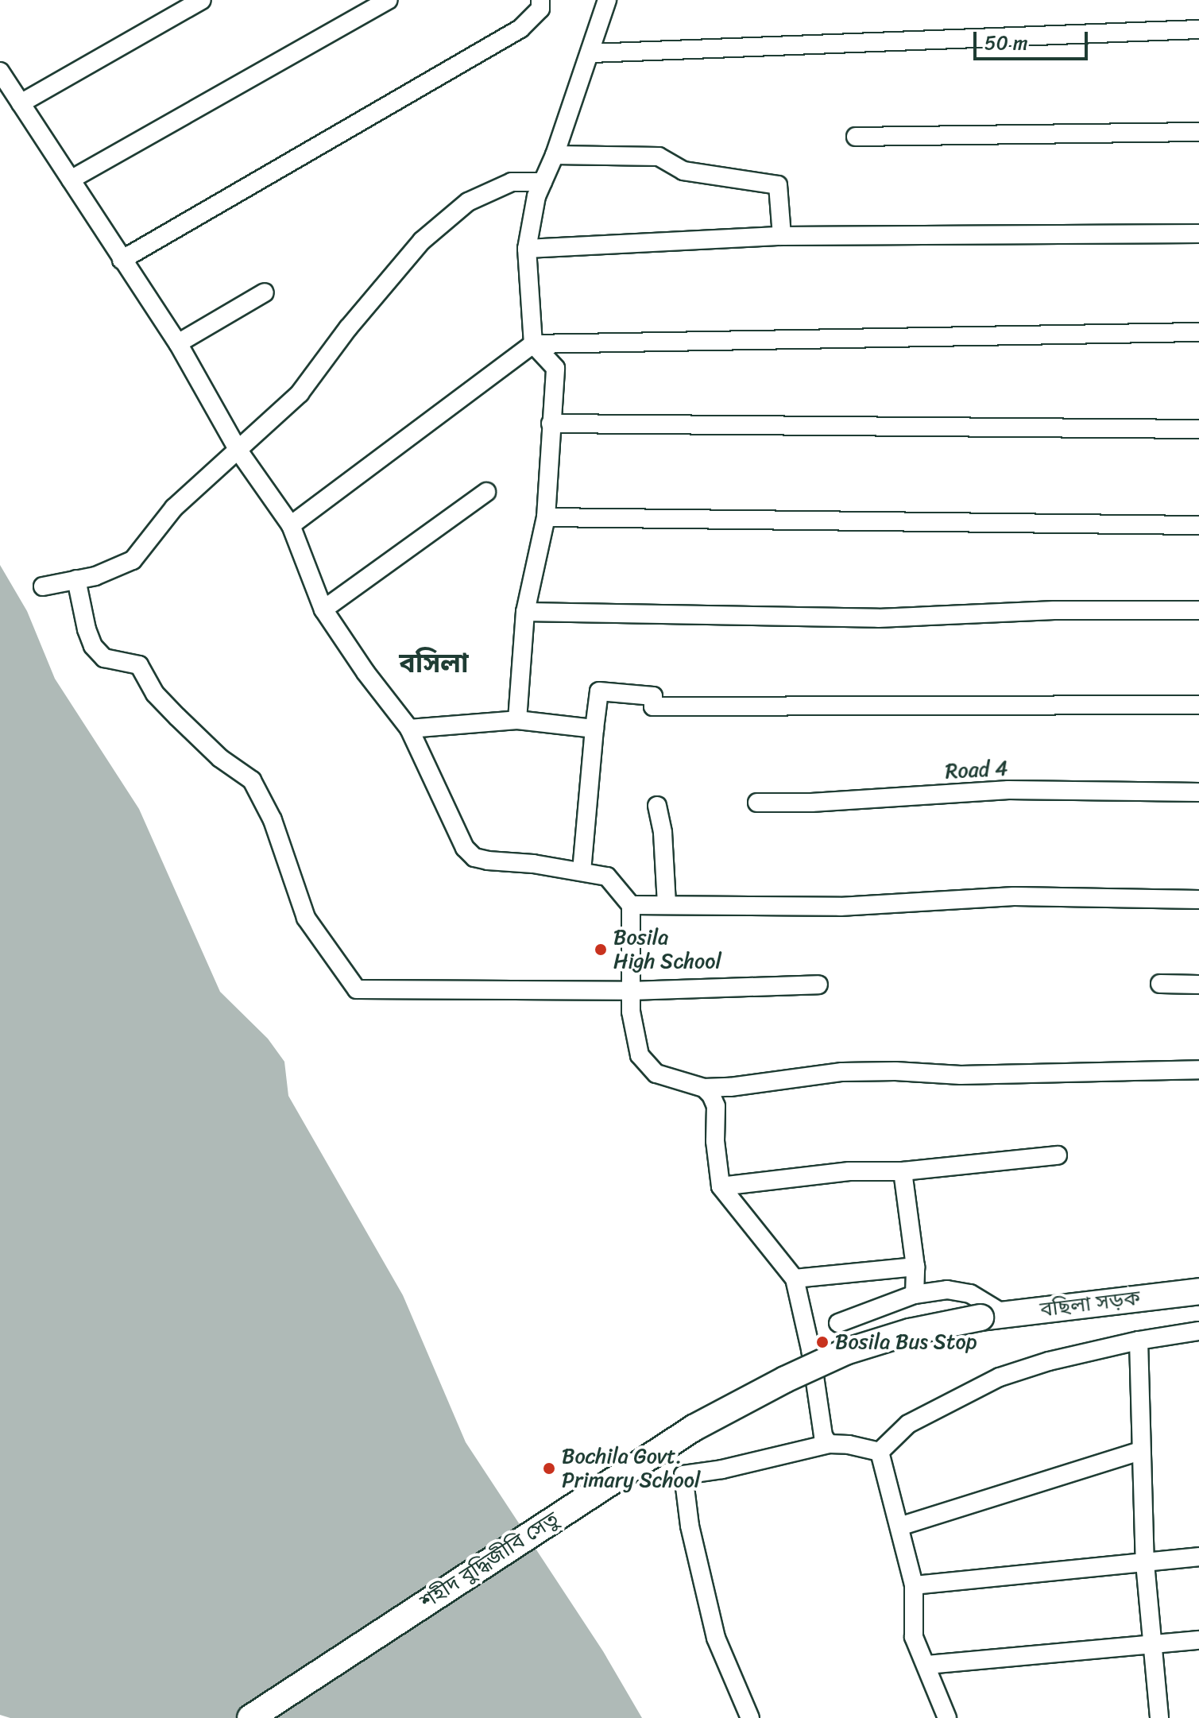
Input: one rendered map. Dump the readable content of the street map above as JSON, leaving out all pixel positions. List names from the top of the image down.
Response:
{
  "streets": {
    "main road": ["বছিলা সড়ক", "শহীদ বুদ্ধিজীবি সেতু"],
    "street": ["Road 4"]
  },
  "crossings": [
    ["বছিলা সড়ক", "শহীদ বুদ্ধিজীবি সেতু"]
  ],
  "districts": ["বসিলা"],
  "places": ["Bosila High School", "Bosila Bus Stop", "Bochila Govt. Primary School"],
  "scale_bar": "50 m"
}
